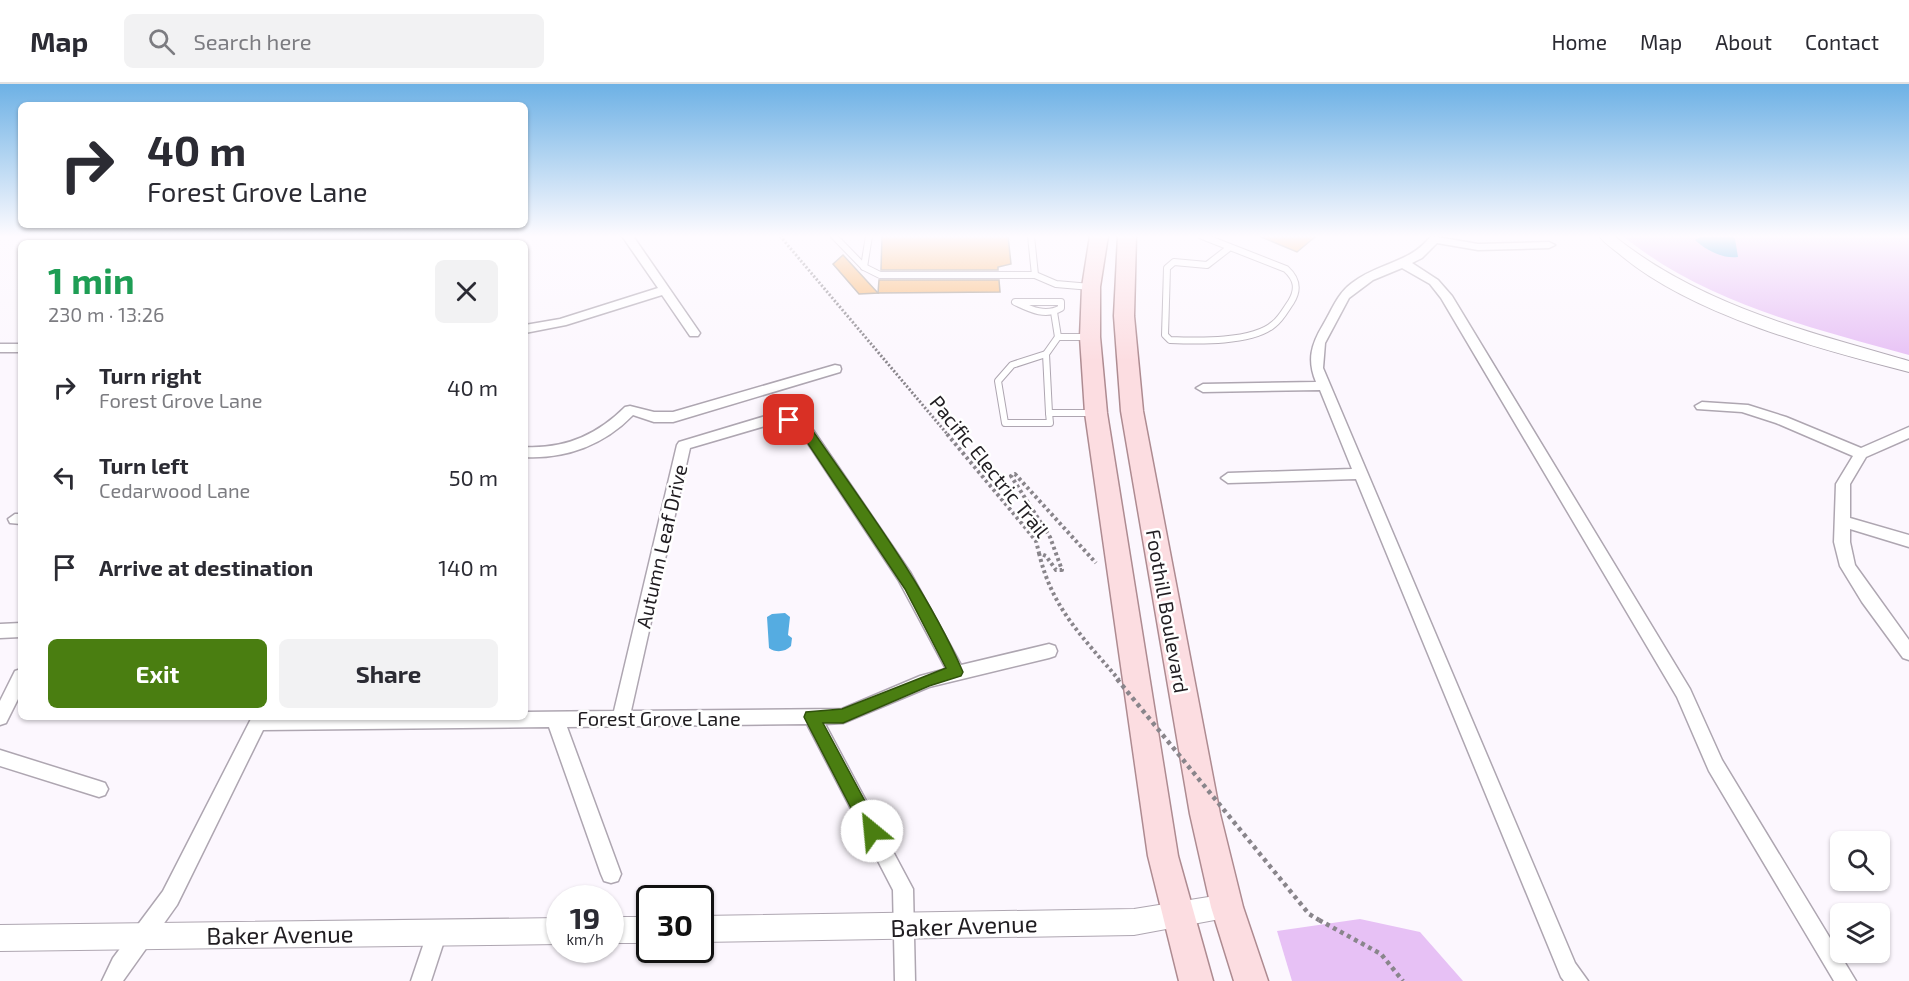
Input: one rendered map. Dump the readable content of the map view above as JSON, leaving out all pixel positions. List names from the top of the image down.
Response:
{
  "streets": {
    "main road": ["Foothill Boulevard"],
    "street": ["Autumn Leaf Drive", "Forest Grove Lane", "Baker Avenue"],
    "path": ["Pacific Electric Trail"]
  },
  "crossings": [
    ["Autumn Leaf Drive", "Forest Grove Lane"],
    ["Foothill Boulevard", "Baker Avenue"]
  ],
  "page": {
    "header": "Map",
    "search": "Search here",
    "nav": [
      "Home",
      "Map",
      "About",
      "Contact"
    ],
    "turn": ["40 m", "Forest Grove Lane"],
    "heading": ["1 min", "230 m · 13:26"],
    "list": [
      {
        "name": "Turn right",
        "note": "Forest Grove Lane",
        "value": "40 m"
      },
      {
        "name": "Turn left",
        "note": "Cedarwood Lane",
        "value": "50 m"
      },
      {
        "name": "Arrive at destination",
        "value": "140 m"
      }
    ],
    "buttons": ["Exit", "Share"],
    "speed": "19 km/h",
    "limit": "30"
  }
}
